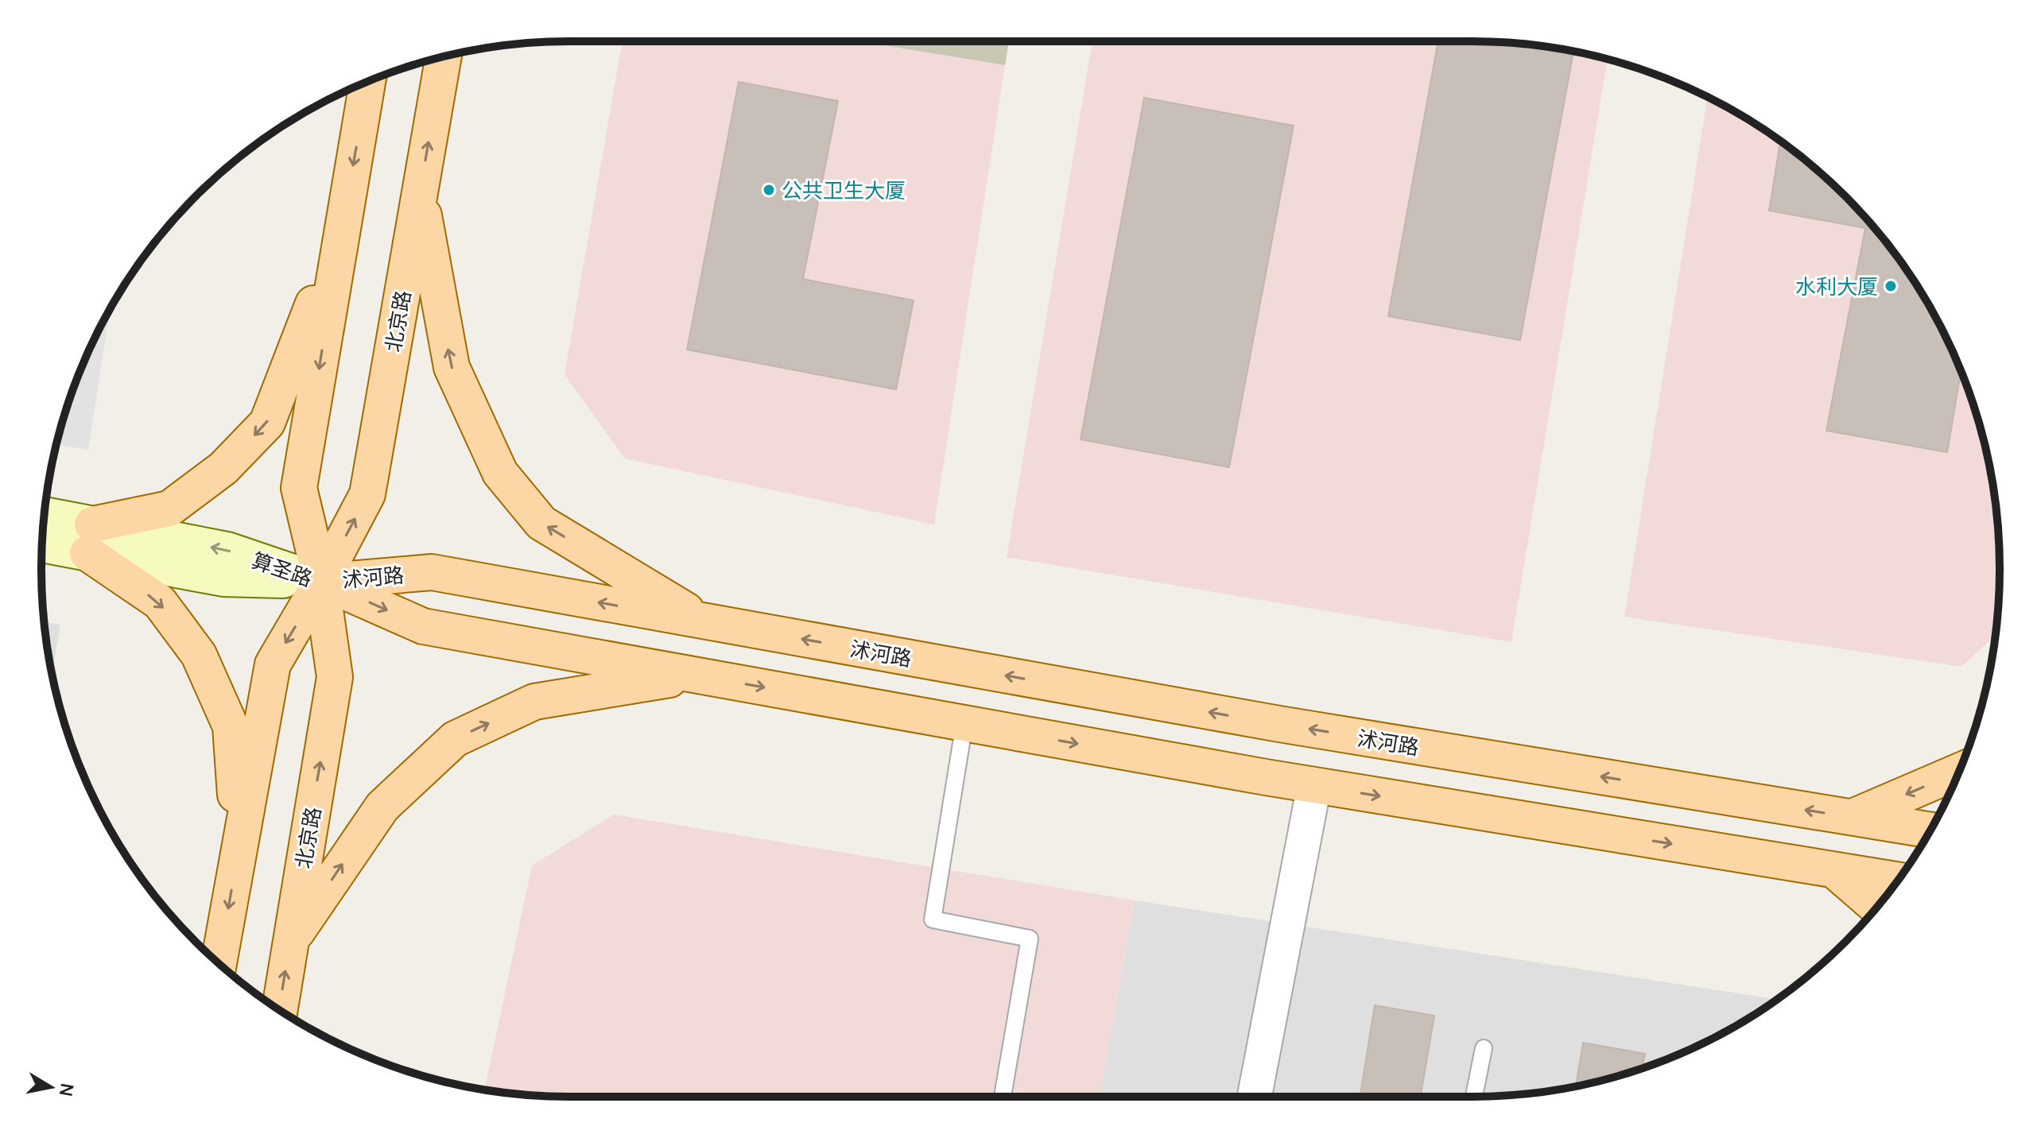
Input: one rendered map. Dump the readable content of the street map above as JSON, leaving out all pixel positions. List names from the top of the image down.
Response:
{
  "streets": {
    "main road": ["北京路", "算圣路", "沭河路"]
  },
  "crossings": [
    ["北京路", "算圣路"],
    ["北京路", "沭河路"],
    ["算圣路", "沭河路"]
  ],
  "places": ["公共卫生大厦", "水利大厦"],
  "north": "right"
}
